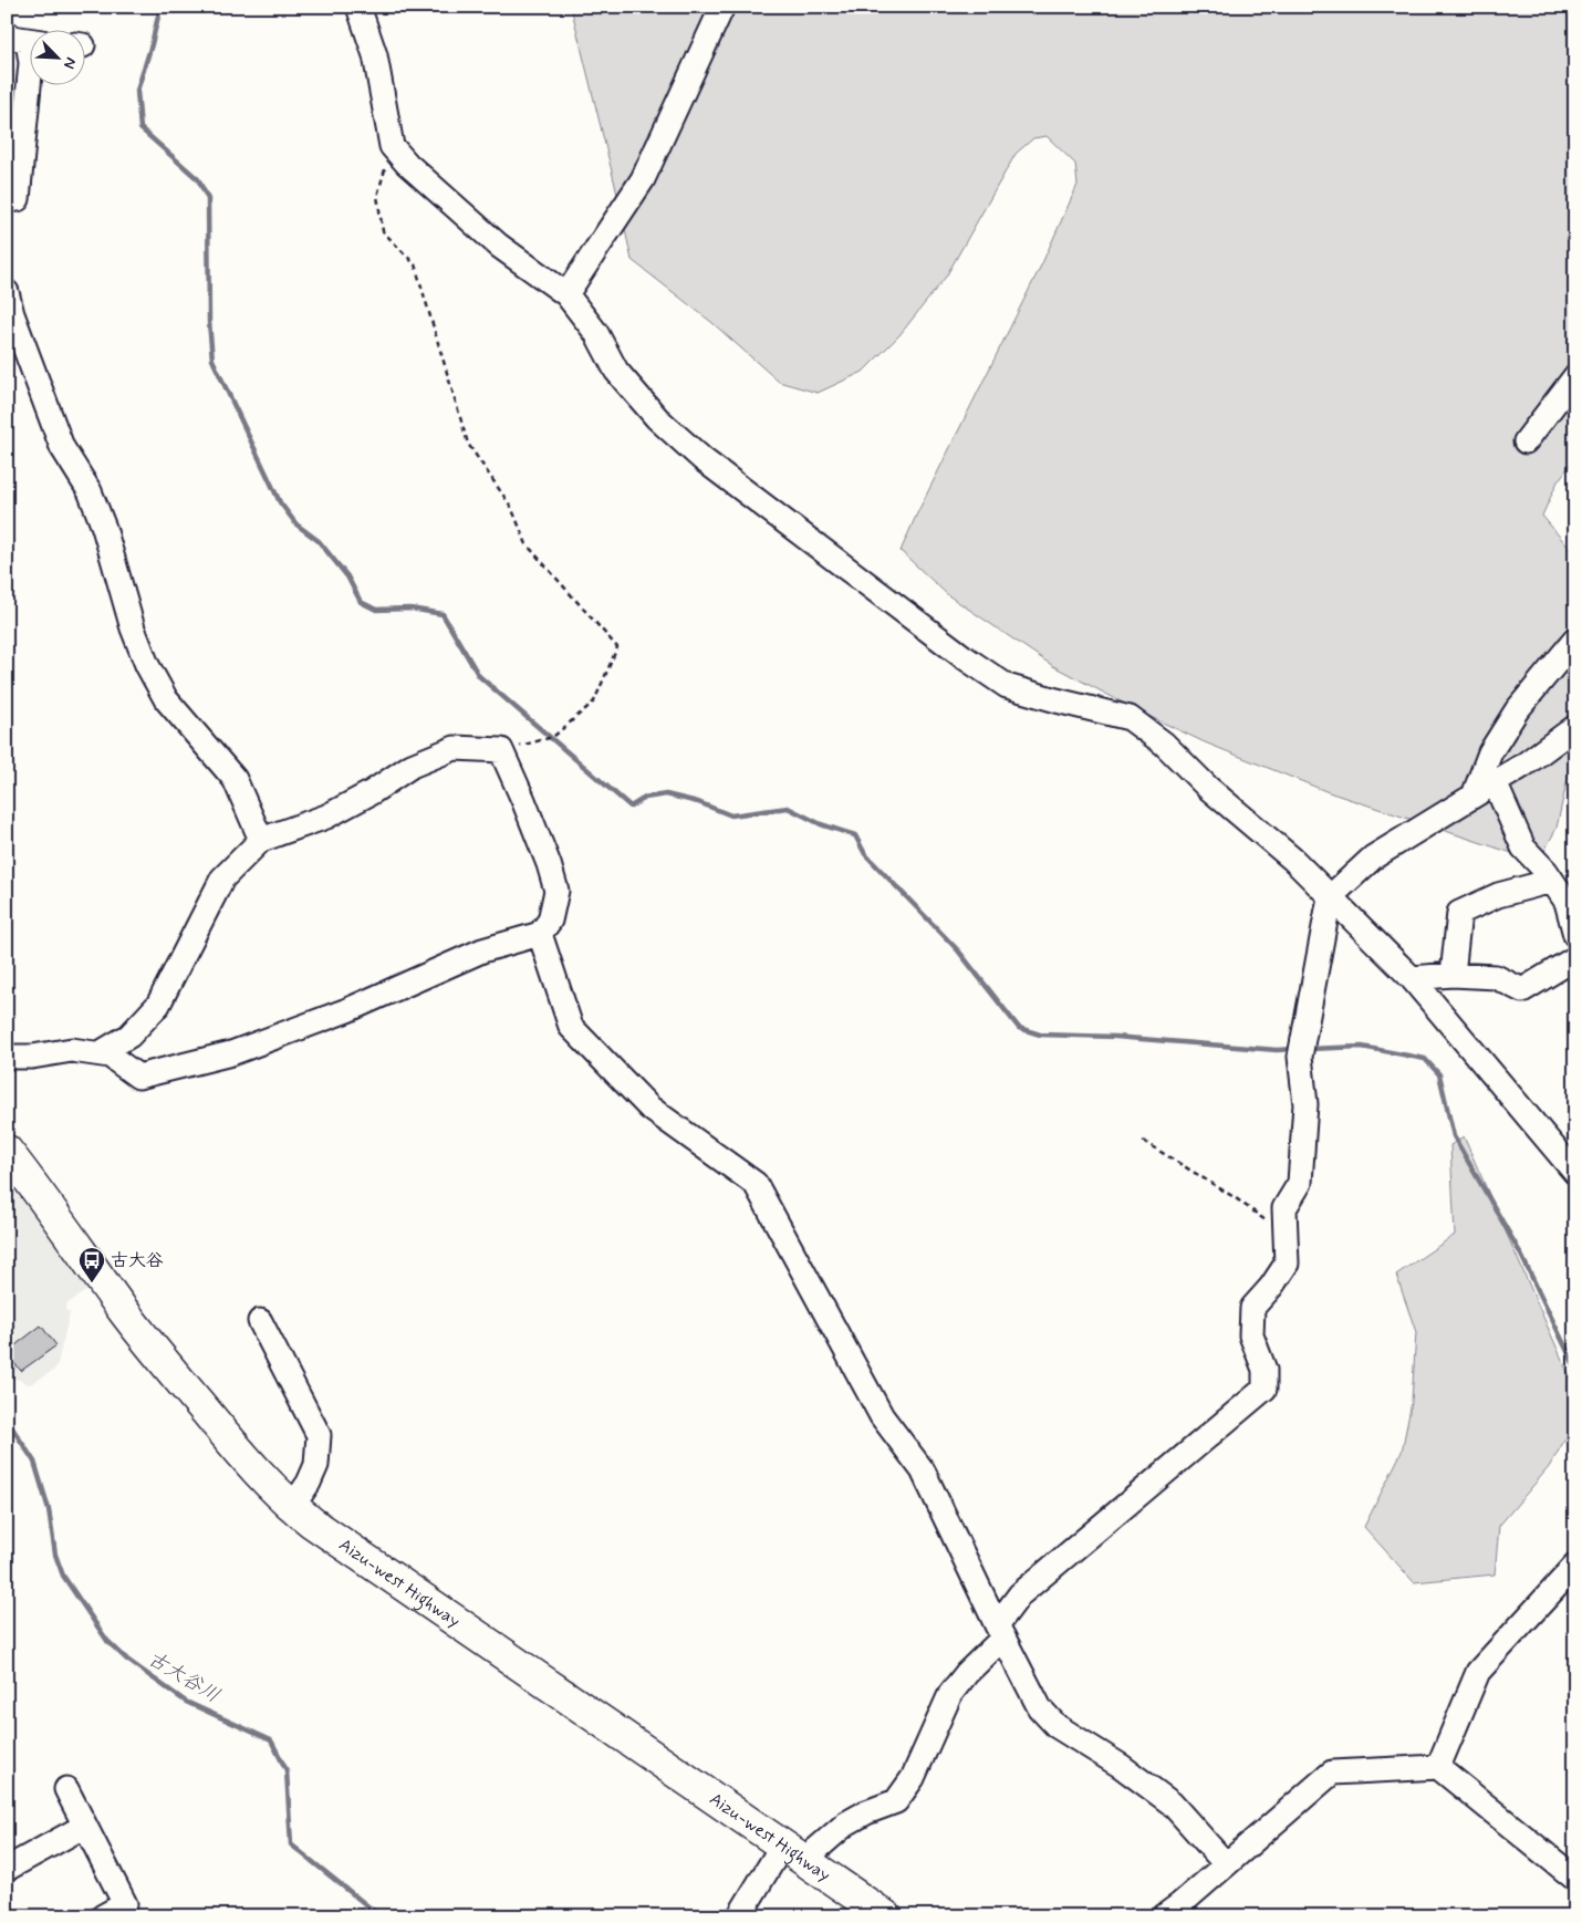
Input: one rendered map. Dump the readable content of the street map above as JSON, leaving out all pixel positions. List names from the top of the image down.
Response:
{
  "streets": {
    "highway": ["Aizu-west Highway"]
  },
  "water": ["古大谷川"],
  "places": {
    "bus stop": ["古大谷"]
  },
  "north": "bottom right"
}
